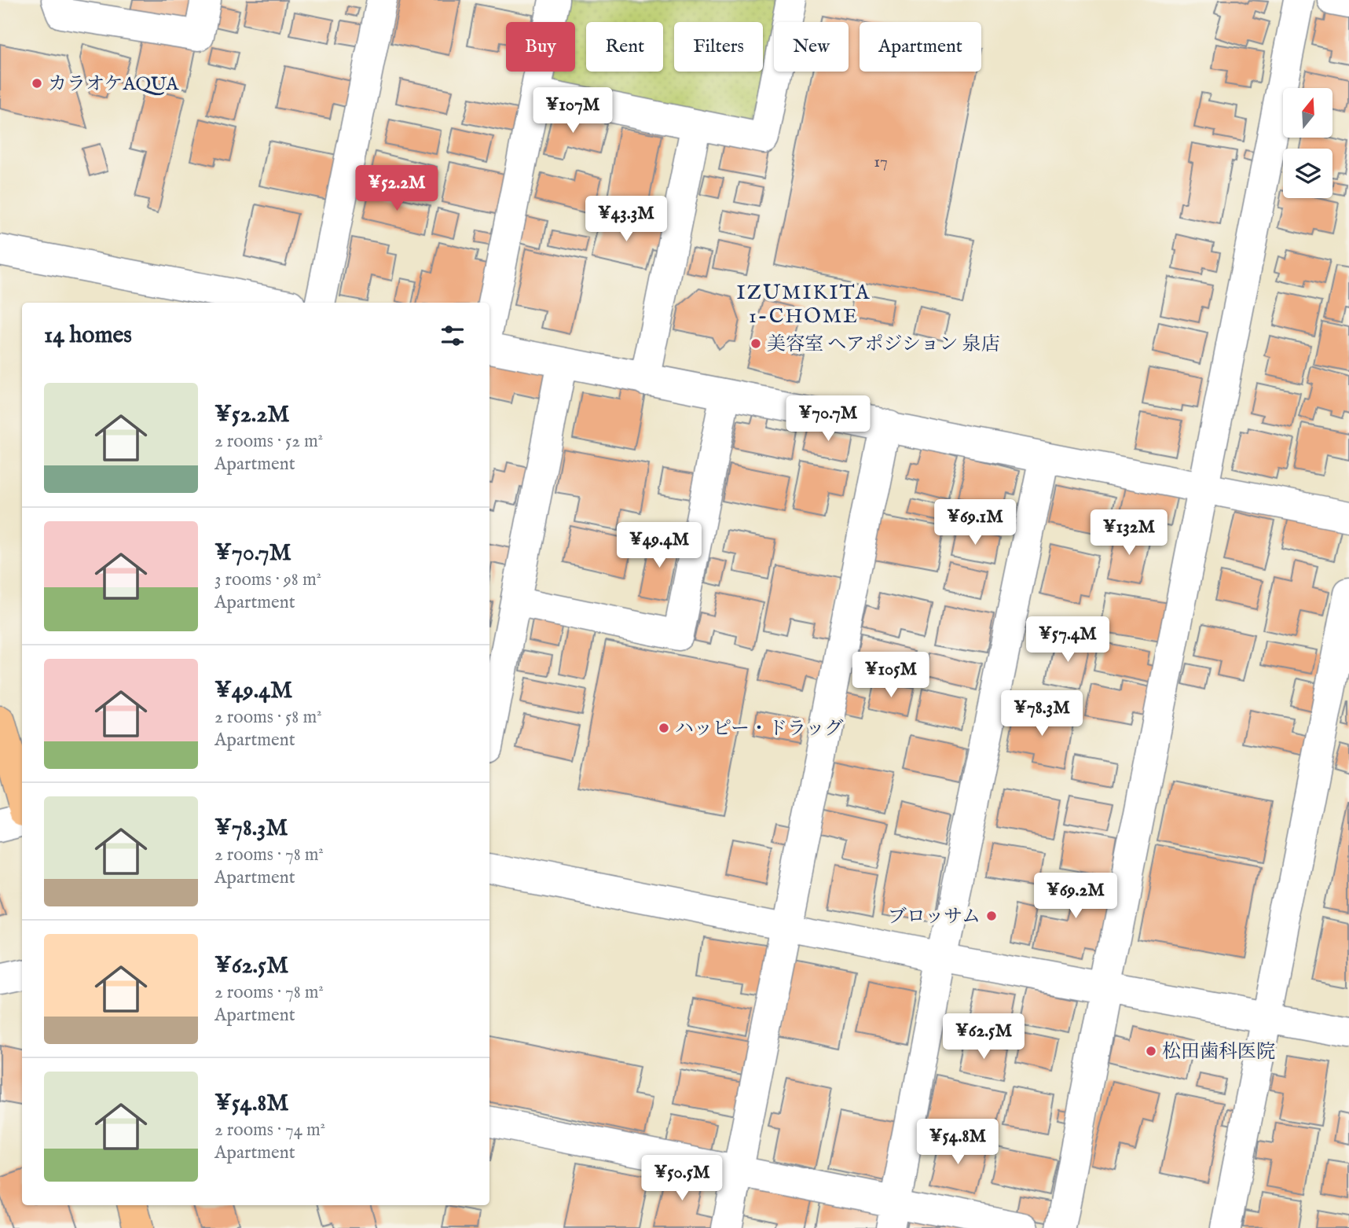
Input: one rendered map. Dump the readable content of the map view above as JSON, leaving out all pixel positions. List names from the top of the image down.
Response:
{
  "districts": ["IZUMIKITA 1-CHOME"],
  "places": [
    "カラオケAQUA",
    "美容室 ヘアポジション 泉店",
    "ハッピー・ドラッグ",
    "ブロッサム",
    "松田歯科医院"
  ],
  "house_numbers": ["17"],
  "north": "top",
  "page": {
    "chip": [
      "Buy",
      "Rent",
      "Filters",
      "New",
      "Apartment"
    ],
    "price": [
      "¥107M",
      "¥52.2M",
      "¥43.3M",
      "¥70.7M",
      "¥69.1M",
      "¥132M",
      "¥49.4M",
      "¥57.4M",
      "¥105M",
      "¥78.3M",
      "¥69.2M",
      "¥62.5M",
      "¥54.8M",
      "¥50.5M"
    ],
    "heading": "14 homes",
    "list": [
      {
        "name": "¥52.2M",
        "note": "2 rooms · 52 m² · Apartment"
      },
      {
        "name": "¥70.7M",
        "note": "3 rooms · 98 m² · Apartment"
      },
      {
        "name": "¥49.4M",
        "note": "2 rooms · 58 m² · Apartment"
      },
      {
        "name": "¥78.3M",
        "note": "2 rooms · 78 m² · Apartment"
      },
      {
        "name": "¥62.5M",
        "note": "2 rooms · 78 m² · Apartment"
      },
      {
        "name": "¥54.8M",
        "note": "2 rooms · 74 m² · Apartment"
      }
    ]
  }
}
